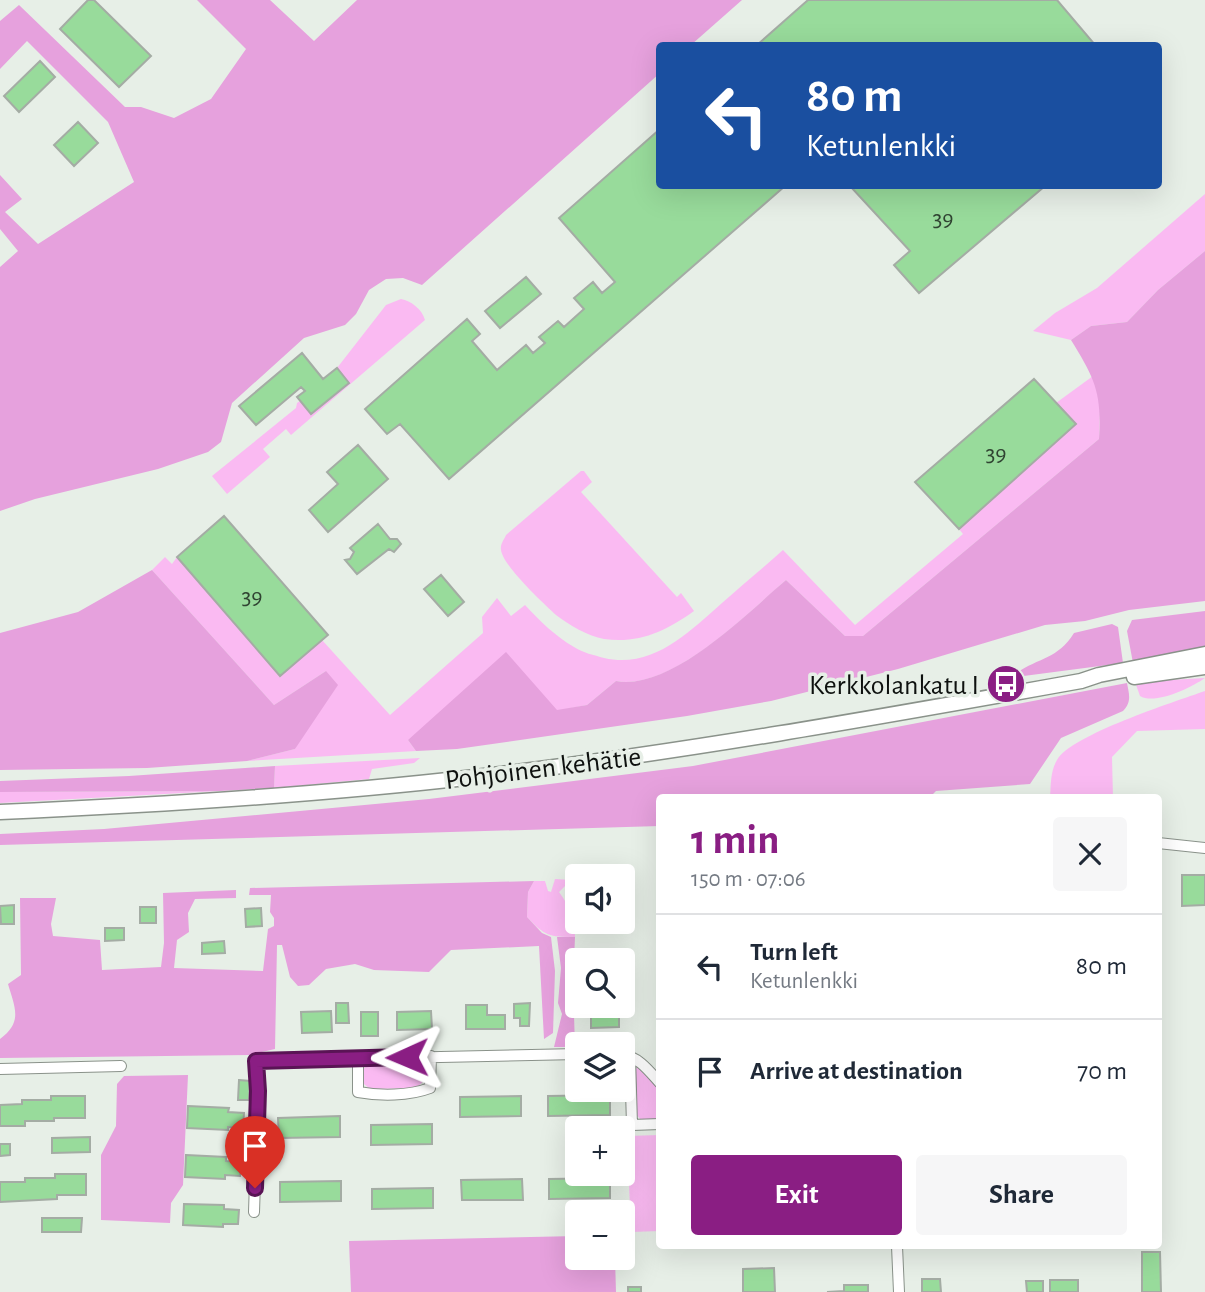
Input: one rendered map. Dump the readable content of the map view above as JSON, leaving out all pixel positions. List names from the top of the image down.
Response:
{
  "streets": {
    "main road": ["Pohjoinen kehätie"]
  },
  "places": {
    "bus stop": ["Kerkkolankatu I"]
  },
  "house_numbers": ["39", "39", "39"],
  "page": {
    "turn": ["80 m", "Ketunlenkki"],
    "heading": ["1 min", "150 m · 07:06"],
    "map_buttons": ["+", "−"],
    "list": [
      {
        "name": "Turn left",
        "note": "Ketunlenkki",
        "value": "80 m"
      },
      {
        "name": "Arrive at destination",
        "value": "70 m"
      }
    ],
    "buttons": ["Exit", "Share"]
  }
}
